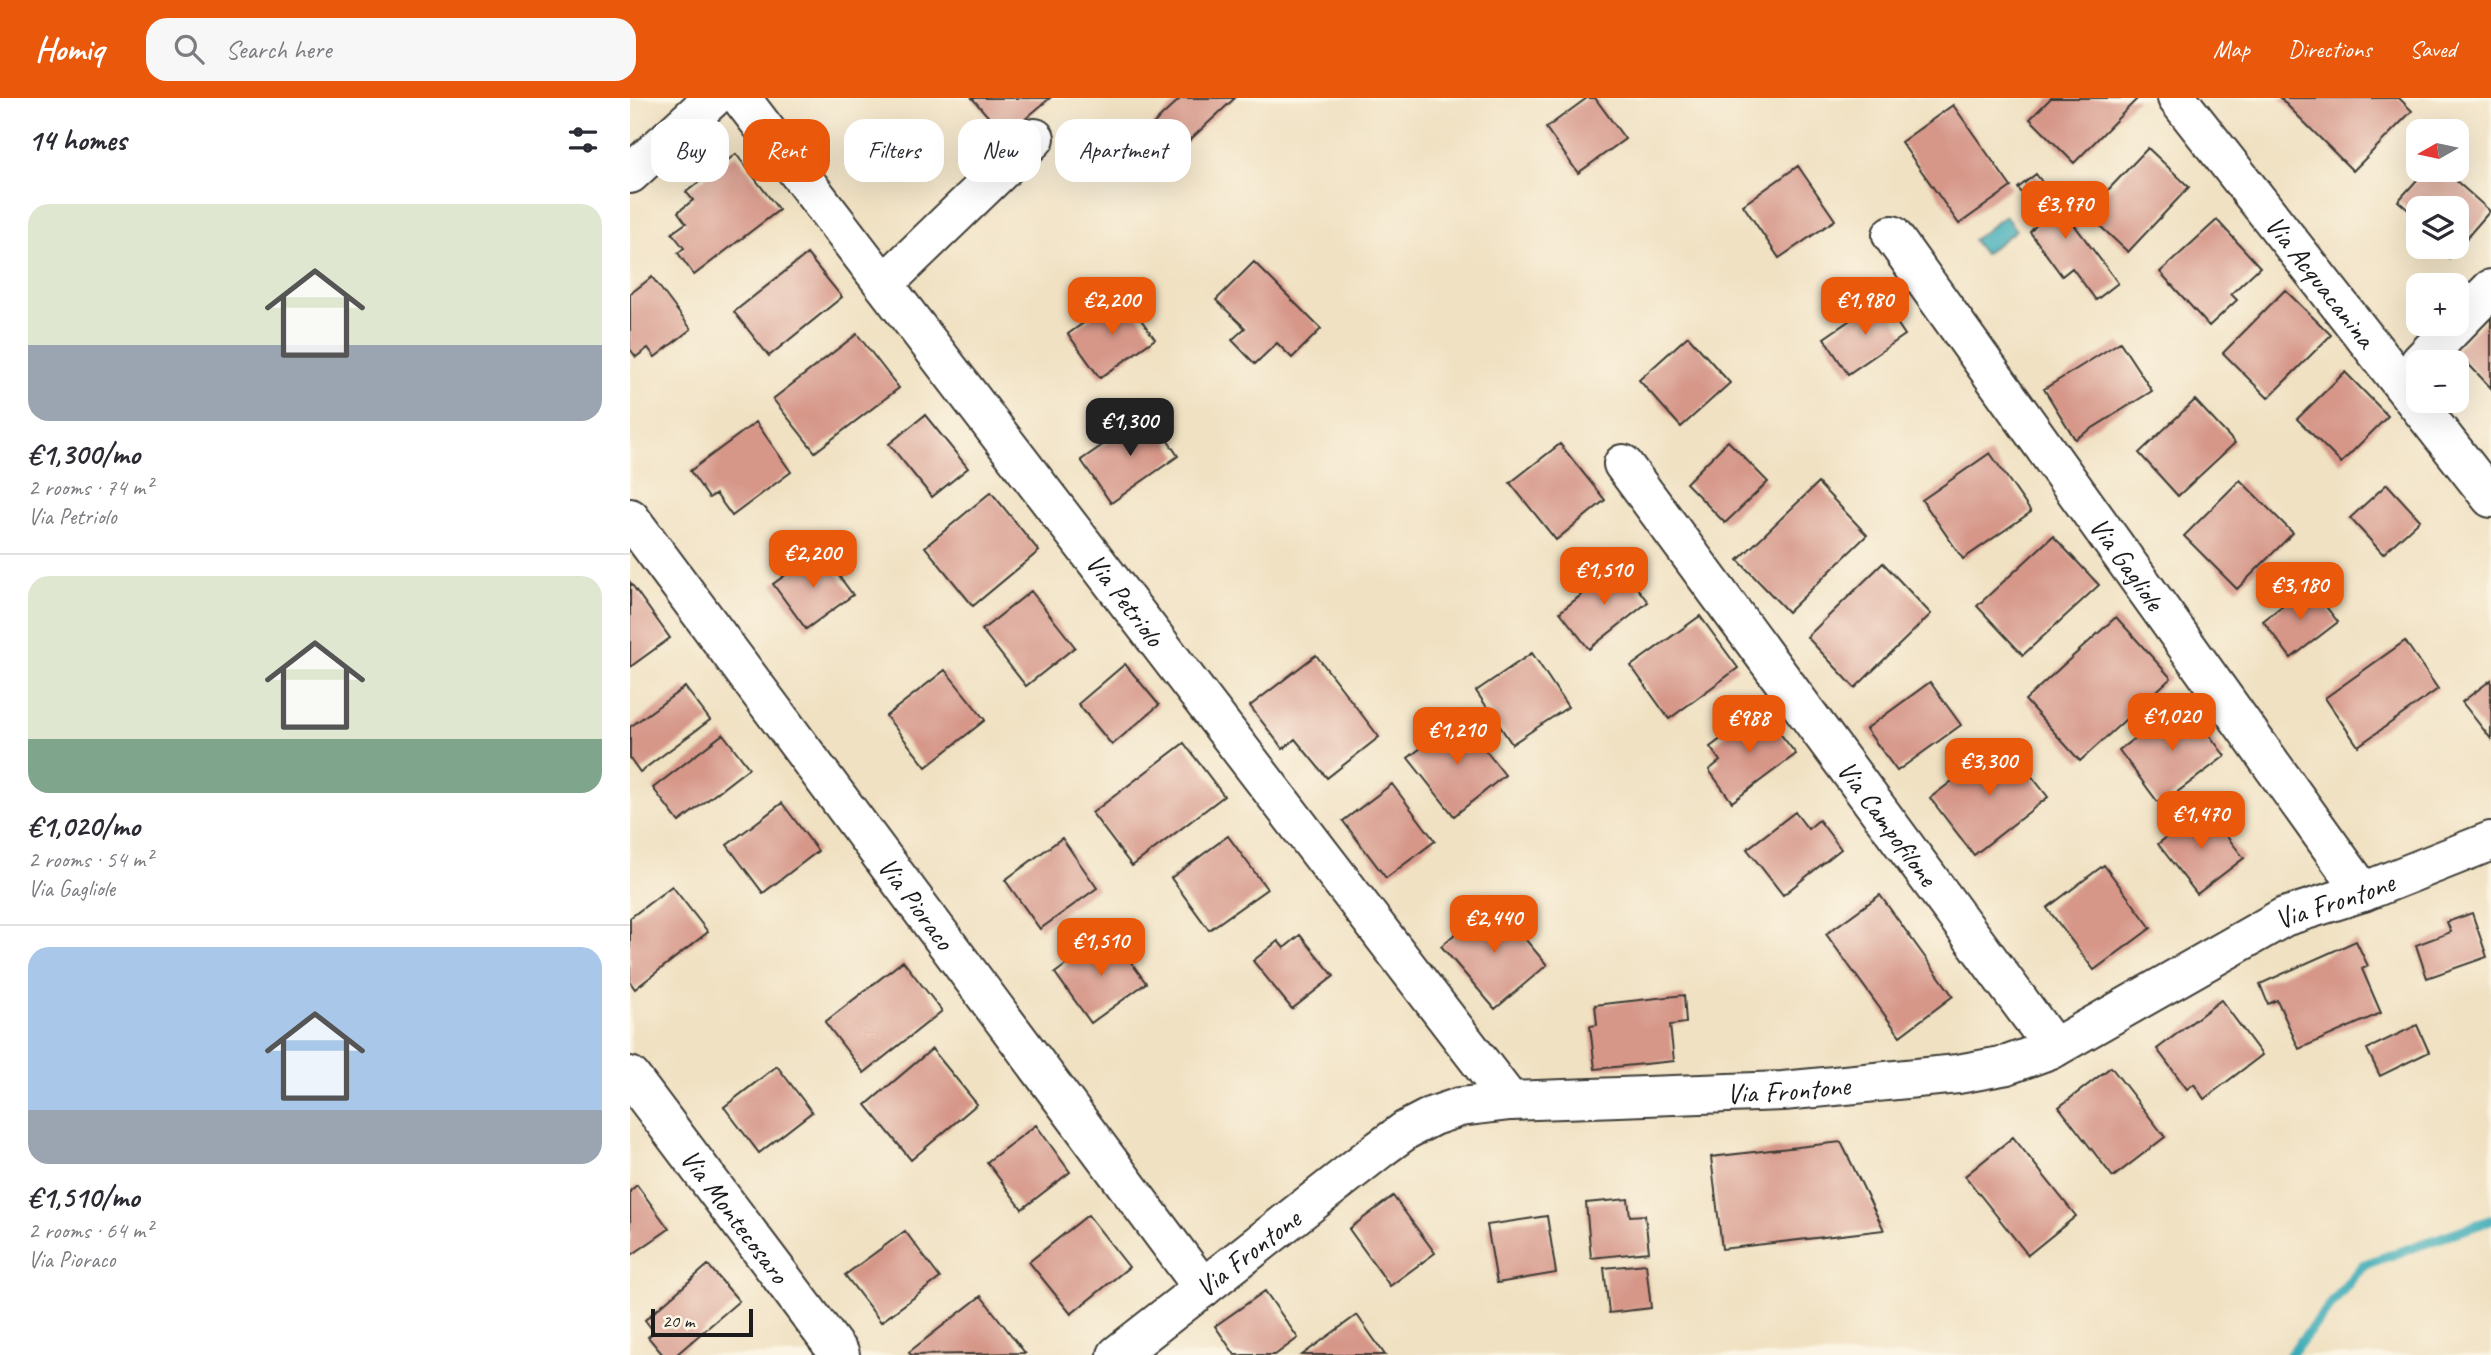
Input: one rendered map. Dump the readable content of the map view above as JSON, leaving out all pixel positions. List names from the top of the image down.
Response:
{
  "streets": {
    "street": [
      "Via Acquacanina",
      "Via Gagliole",
      "Via Petriolo",
      "Via Campofilone",
      "Via Frontone",
      "Via Pioraco",
      "Via Montecosaro"
    ]
  },
  "crossings": [
    ["Via Gagliole", "Via Frontone"],
    ["Via Petriolo", "Via Frontone"],
    ["Via Campofilone", "Via Frontone"],
    ["Via Frontone", "Via Pioraco"]
  ],
  "scale_bar": "20 m",
  "north": "left",
  "page": {
    "header": "Homiq",
    "search": "Search here",
    "nav": ["Map", "Directions", "Saved"],
    "heading": "14 homes",
    "map_buttons": ["+", "−"],
    "chip": [
      "Buy",
      "Rent",
      "Filters",
      "New",
      "Apartment"
    ],
    "price": [
      "€3,970",
      "€2,200",
      "€1,980",
      "€1,300",
      "€2,200",
      "€1,510",
      "€3,180",
      "€1,020",
      "€988",
      "€1,210",
      "€3,300",
      "€1,470",
      "€2,440",
      "€1,510"
    ],
    "list": [
      {
        "name": "€1,300/mo",
        "note": "2 rooms · 74 m² · Via Petriolo"
      },
      {
        "name": "€1,020/mo",
        "note": "2 rooms · 54 m² · Via Gagliole"
      },
      {
        "name": "€1,510/mo",
        "note": "2 rooms · 64 m² · Via Pioraco"
      }
    ],
    "scale": "20 m"
  }
}
